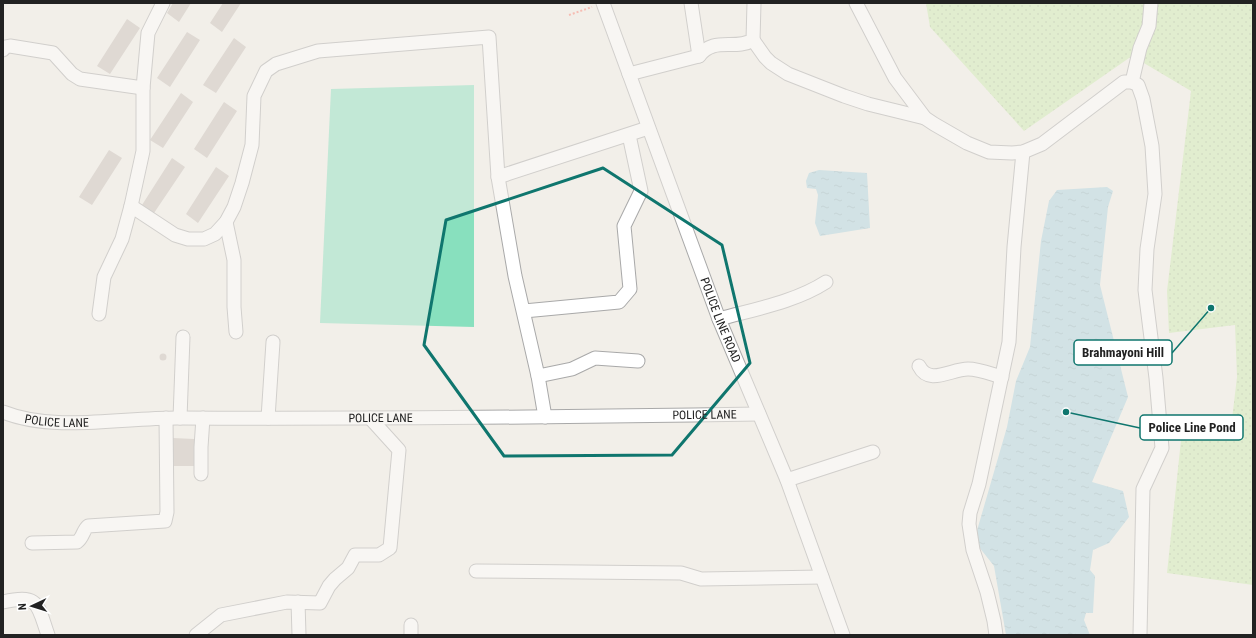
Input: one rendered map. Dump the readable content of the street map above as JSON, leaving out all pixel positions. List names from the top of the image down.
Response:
{
  "streets": {
    "street": ["POLICE LINE ROAD", "POLICE LANE"]
  },
  "crossings": [
    ["POLICE LINE ROAD", "POLICE LANE"]
  ],
  "places": ["Brahmayoni Hill", "Police Line Pond"],
  "north": "left"
}
